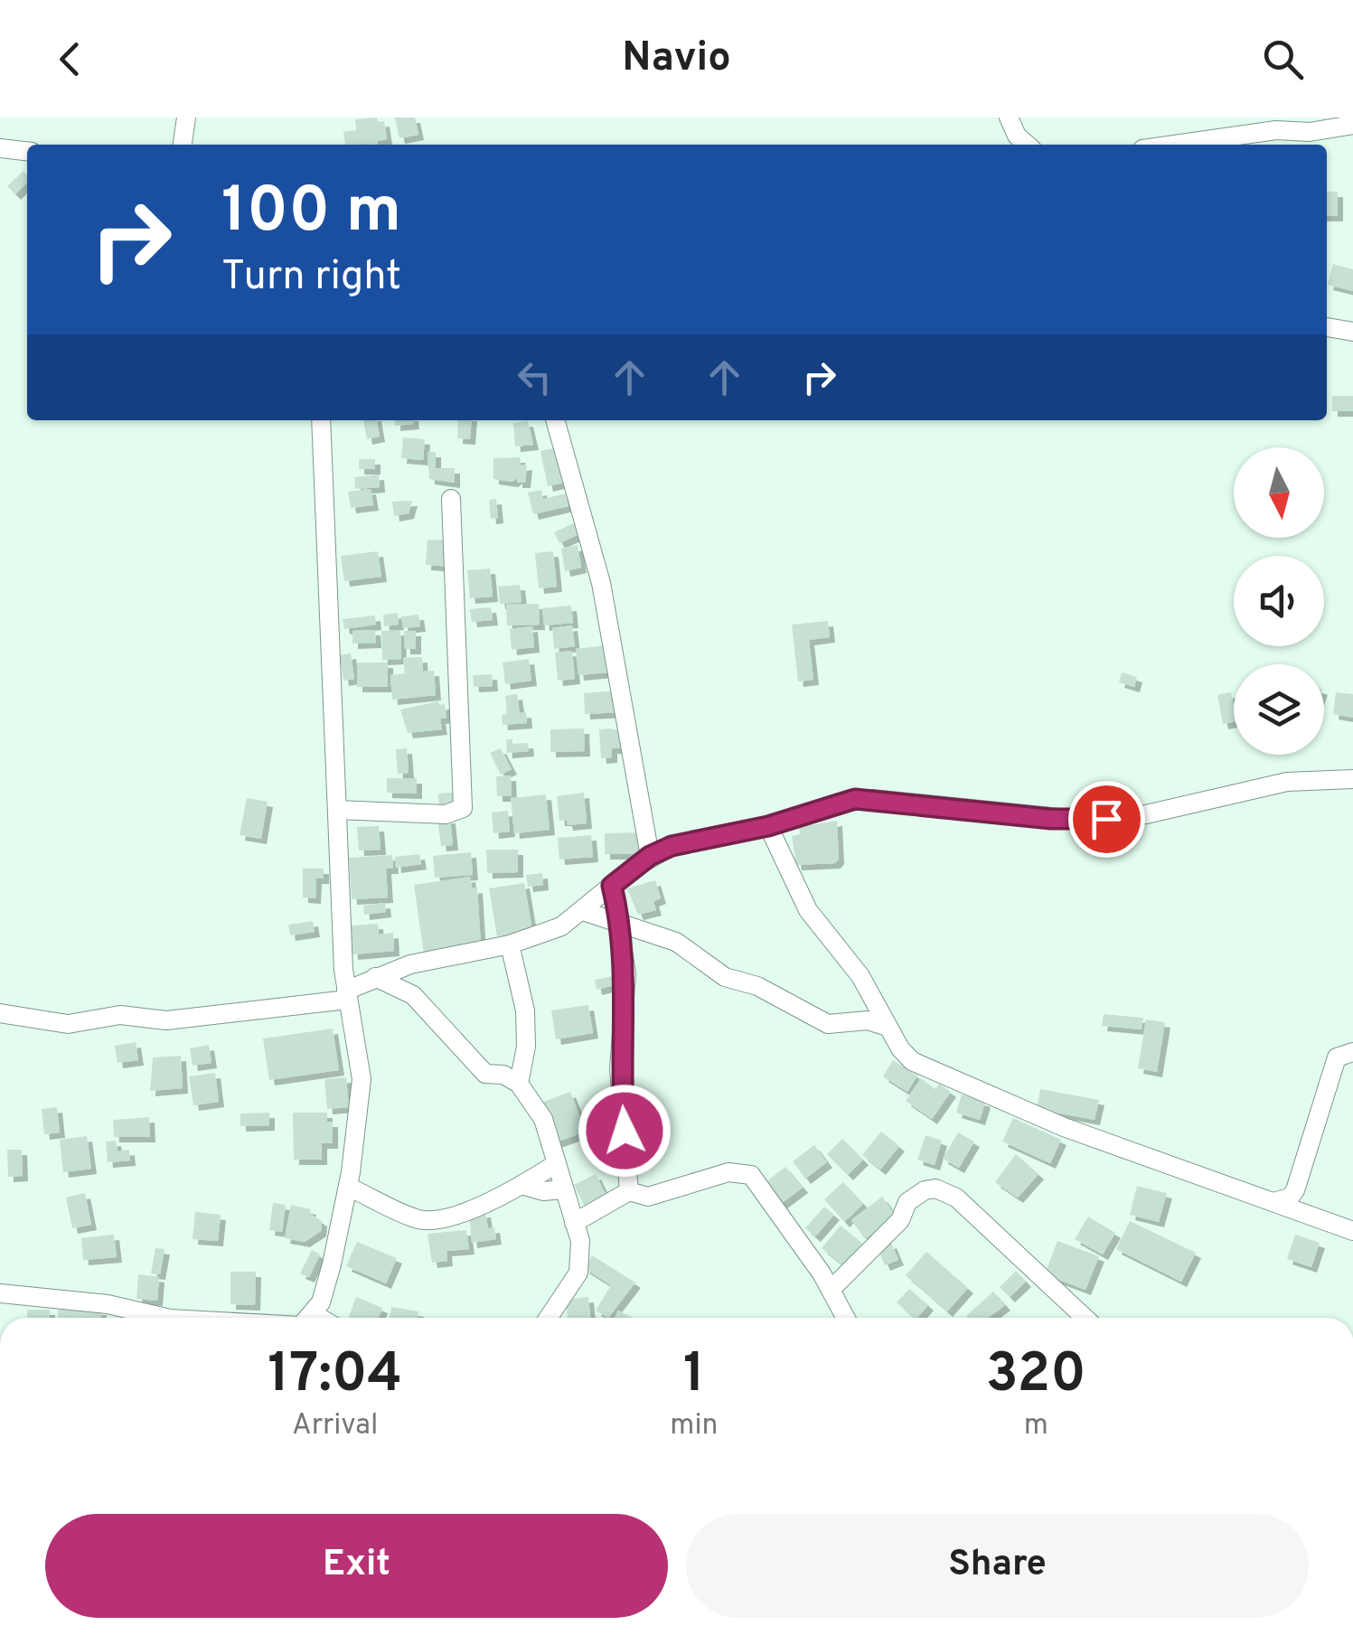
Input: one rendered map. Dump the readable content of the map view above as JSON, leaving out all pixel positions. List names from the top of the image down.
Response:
{
  "north": "bottom",
  "page": {
    "header": "Navio",
    "turn": ["100 m", "Turn right"],
    "eta": [
      "17:04",
      "Arrival",
      "1",
      "min",
      "320",
      "m"
    ],
    "buttons": ["Exit", "Share"]
  }
}
